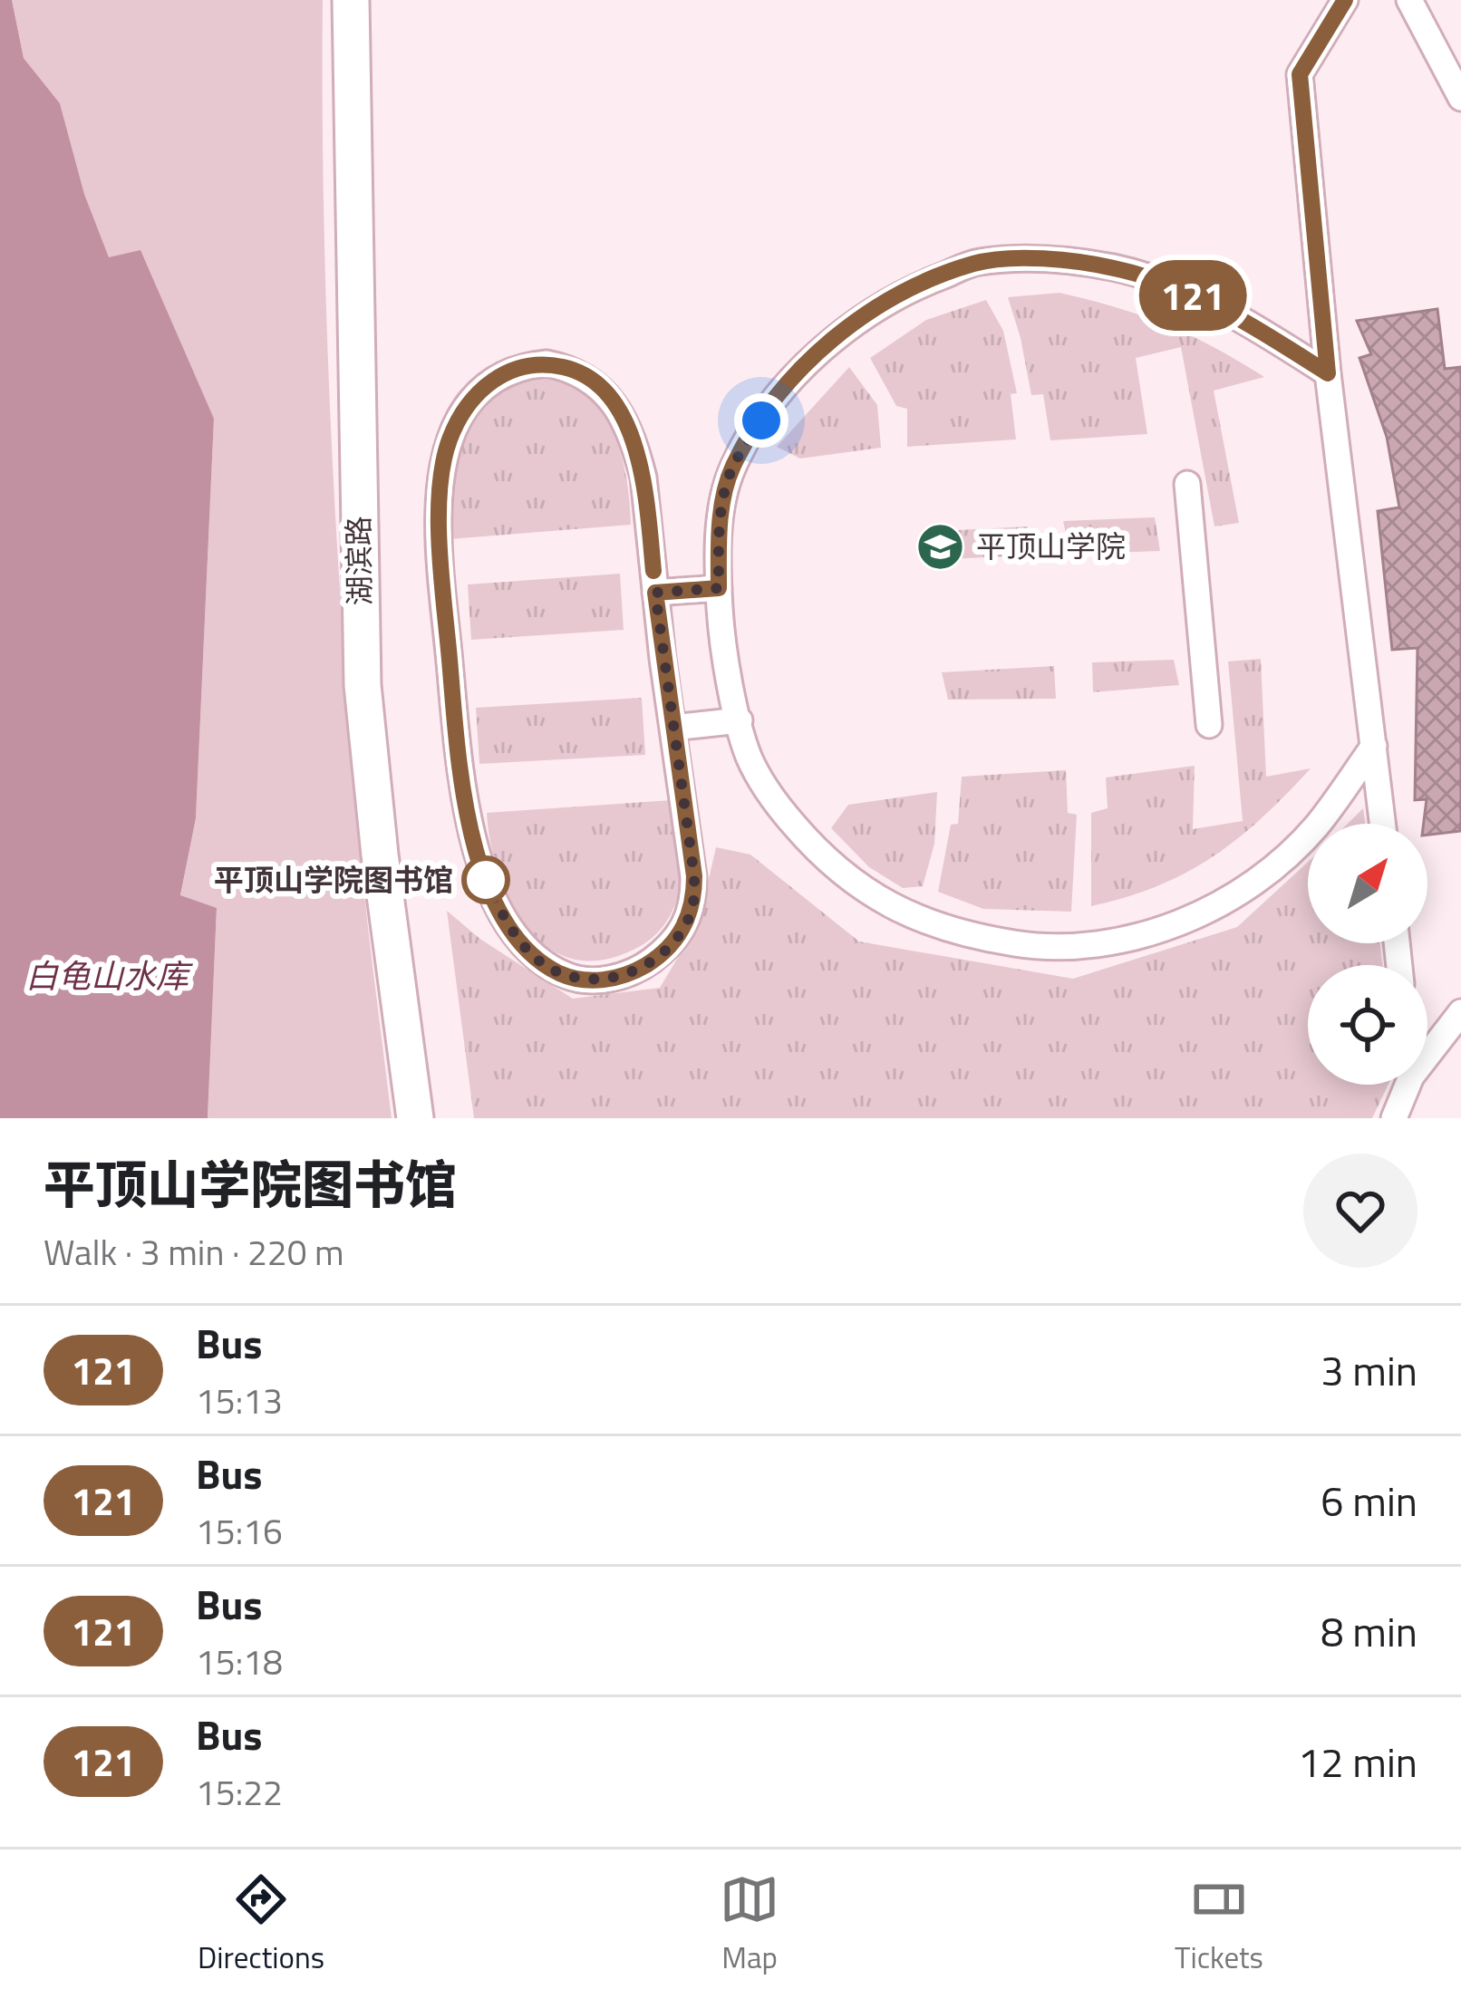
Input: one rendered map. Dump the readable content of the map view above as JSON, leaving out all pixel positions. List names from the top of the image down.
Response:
{
  "streets": {
    "street": ["湖滨路"]
  },
  "water": ["白龟山水库"],
  "places": {
    "school or university": ["平顶山学院"],
    "other": ["平顶山学院图书馆"]
  },
  "lines": ["bus line 121"],
  "north": "top right",
  "page": {
    "on_map": "121",
    "heading": ["平顶山学院图书馆", "Walk · 3 min · 220 m"],
    "list": [
      {
        "mark": "121",
        "name": "Bus",
        "note": "15:13",
        "value": "3 min"
      },
      {
        "mark": "121",
        "name": "Bus",
        "note": "15:16",
        "value": "6 min"
      },
      {
        "mark": "121",
        "name": "Bus",
        "note": "15:18",
        "value": "8 min"
      },
      {
        "mark": "121",
        "name": "Bus",
        "note": "15:22",
        "value": "12 min"
      }
    ],
    "tabs": ["Directions", "Map", "Tickets"]
  }
}
